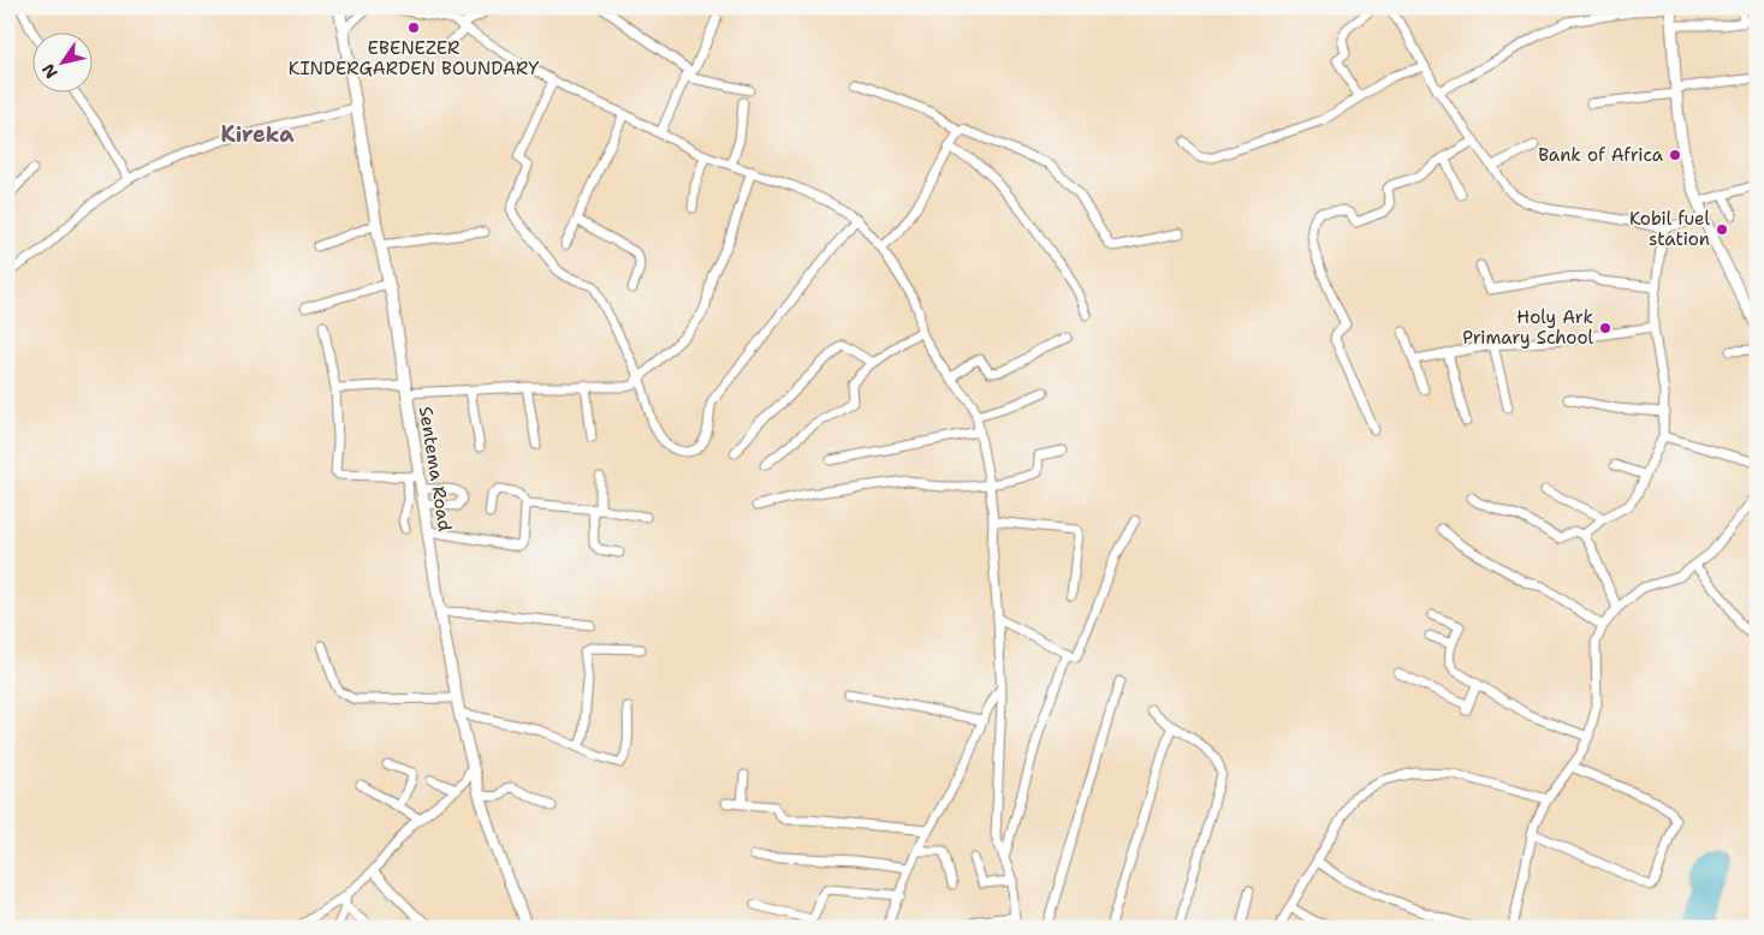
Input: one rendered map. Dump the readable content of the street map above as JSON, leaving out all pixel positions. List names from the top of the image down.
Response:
{
  "streets": {
    "main road": ["Sentema Road"]
  },
  "districts": ["Kireka"],
  "places": [
    "EBENEZER KINDERGARDEN BOUNDARY",
    "Bank of Africa",
    "Kobil fuel station",
    "Holy Ark Primary School"
  ],
  "north": "bottom left"
}
